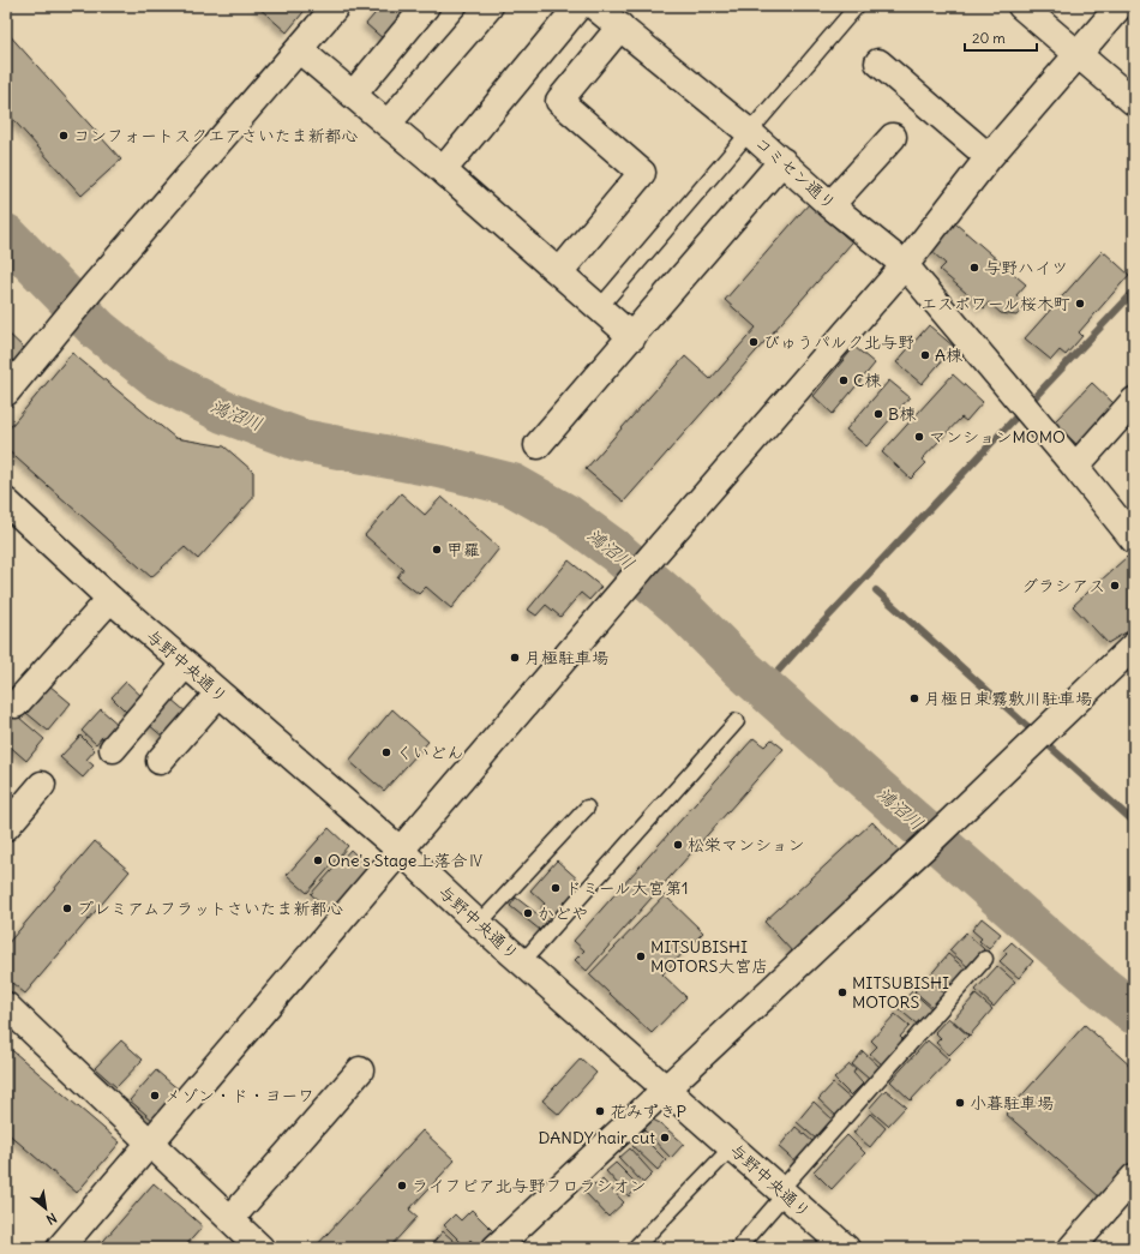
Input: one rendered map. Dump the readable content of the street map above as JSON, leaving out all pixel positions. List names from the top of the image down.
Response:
{
  "streets": {
    "street": ["コミセン通り", "与野中央通り"]
  },
  "water": ["鴻沼川"],
  "places": [
    "コンフォートスクエアさいたま新都心",
    "与野ハイツ",
    "エスポワール桜木町",
    "びゅうパルク北与野",
    "A棟",
    "C棟",
    "B棟",
    "マンションMOMO",
    "甲羅",
    "グラシアス",
    "月極駐車場",
    "月極日東霧敷川駐車場",
    "くいどん",
    "松栄マンション",
    "One's Stage上落合Ⅳ",
    "ドミール大宮第1",
    "プレミアムフラットさいたま新都心",
    "かどや",
    "MITSUBISHI MOTORS大宮店",
    "MITSUBISHI MOTORS",
    "メゾン・ド・ヨーワ",
    "小暮駐車場",
    "花みずきP",
    "DANDY hair cut",
    "ライフピア北与野フロラシオン"
  ],
  "scale_bar": "20 m",
  "north": "bottom right"
}
